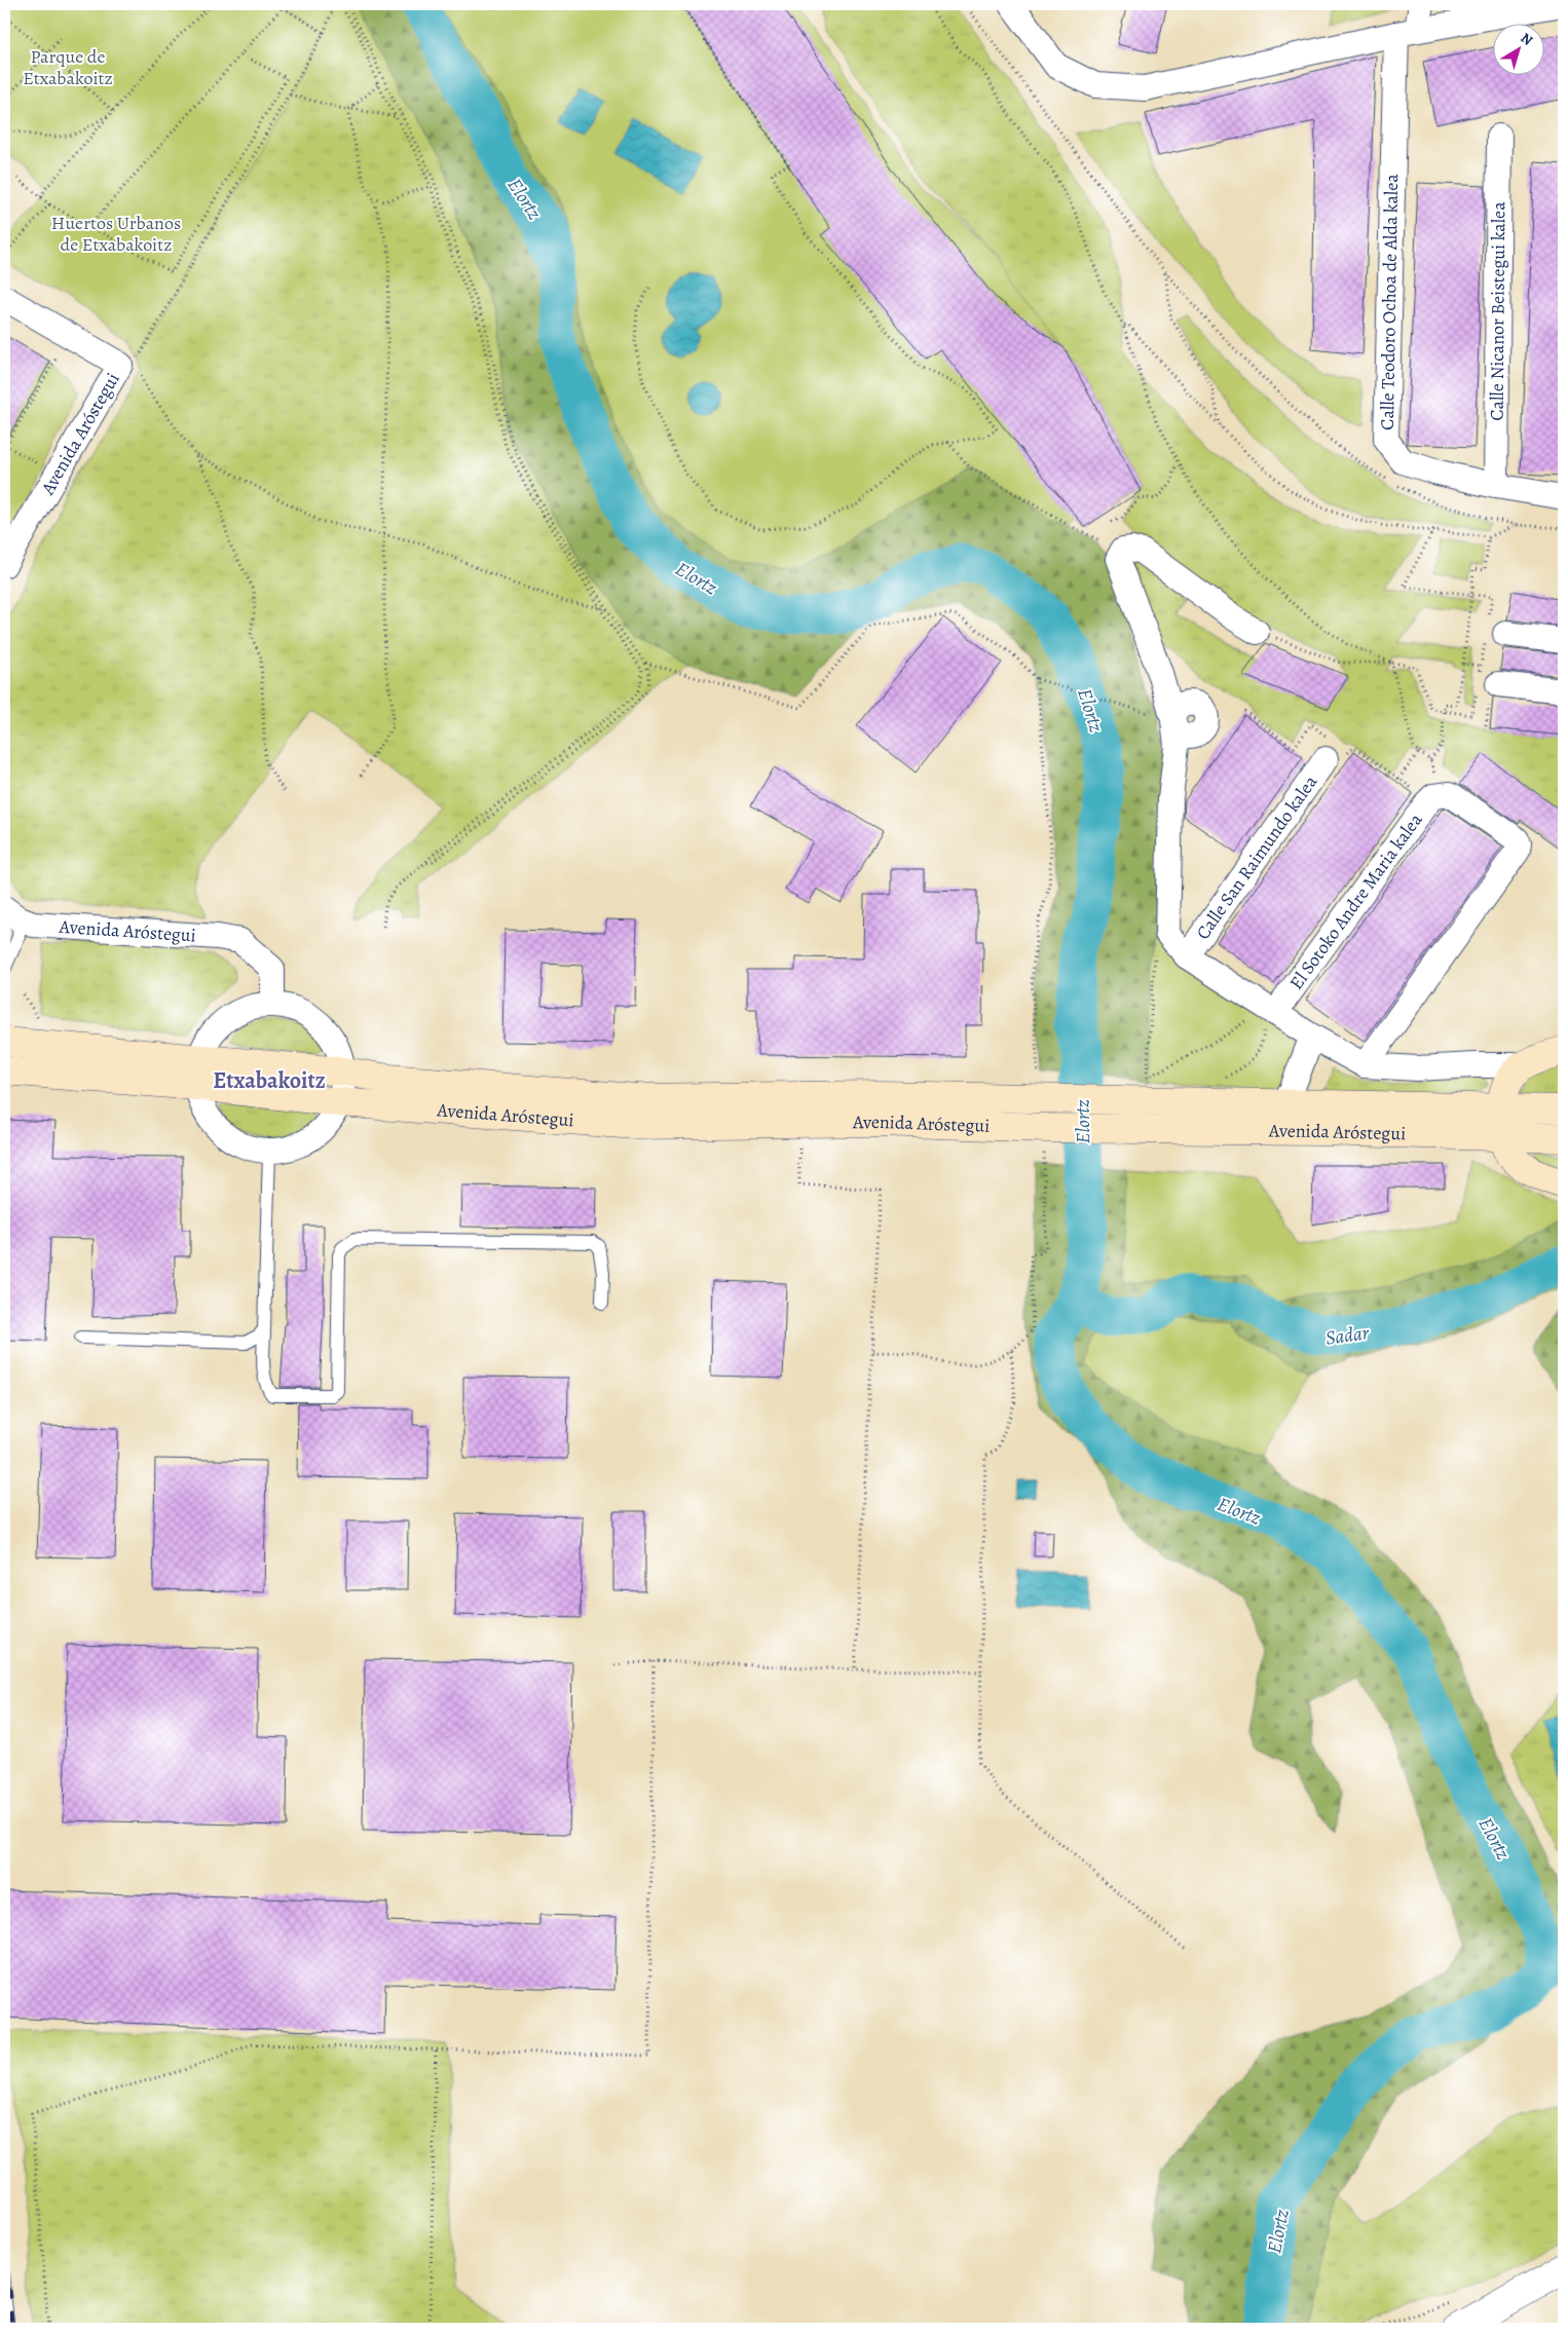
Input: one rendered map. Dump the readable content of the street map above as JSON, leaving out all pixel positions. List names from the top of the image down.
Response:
{
  "streets": {
    "main road": ["Avenida Aróstegui"],
    "street": [
      "Calle Teodoro Ochoa de Alda kalea",
      "Calle Nicanor Beistegui kalea",
      "Calle San Raimundo kalea",
      "El Sotoko Andre Maria kalea"
    ]
  },
  "crossings": [
    ["Calle Teodoro Ochoa de Alda kalea", "Calle Nicanor Beistegui kalea"]
  ],
  "districts": ["Etxabakoitz"],
  "water": ["Elortz", "Sadar"],
  "parks": ["Parque de Etxabakoitz", "Huertos Urbanos de Etxabakoitz"],
  "north": "top right"
}
